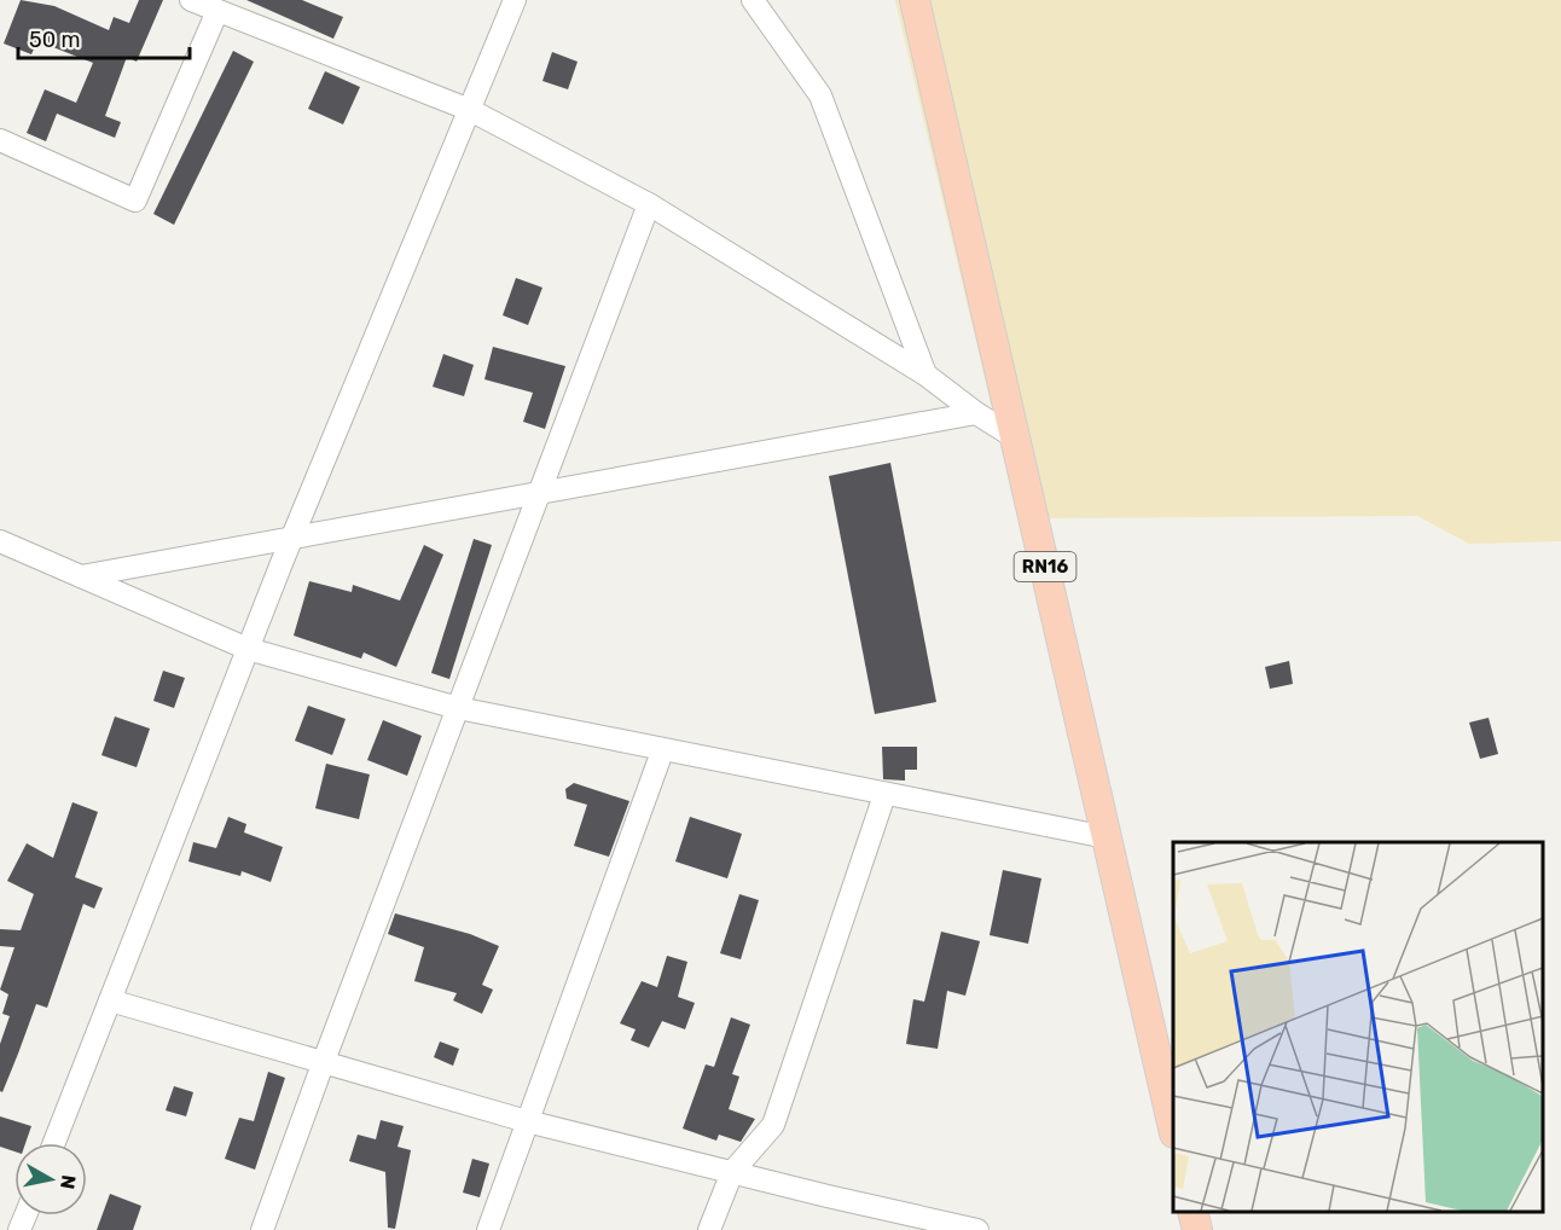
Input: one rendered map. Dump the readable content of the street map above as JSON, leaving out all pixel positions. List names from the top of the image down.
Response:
{
  "streets": {
    "main road": ["RN16"]
  },
  "scale_bar": "50 m",
  "north": "right"
}
